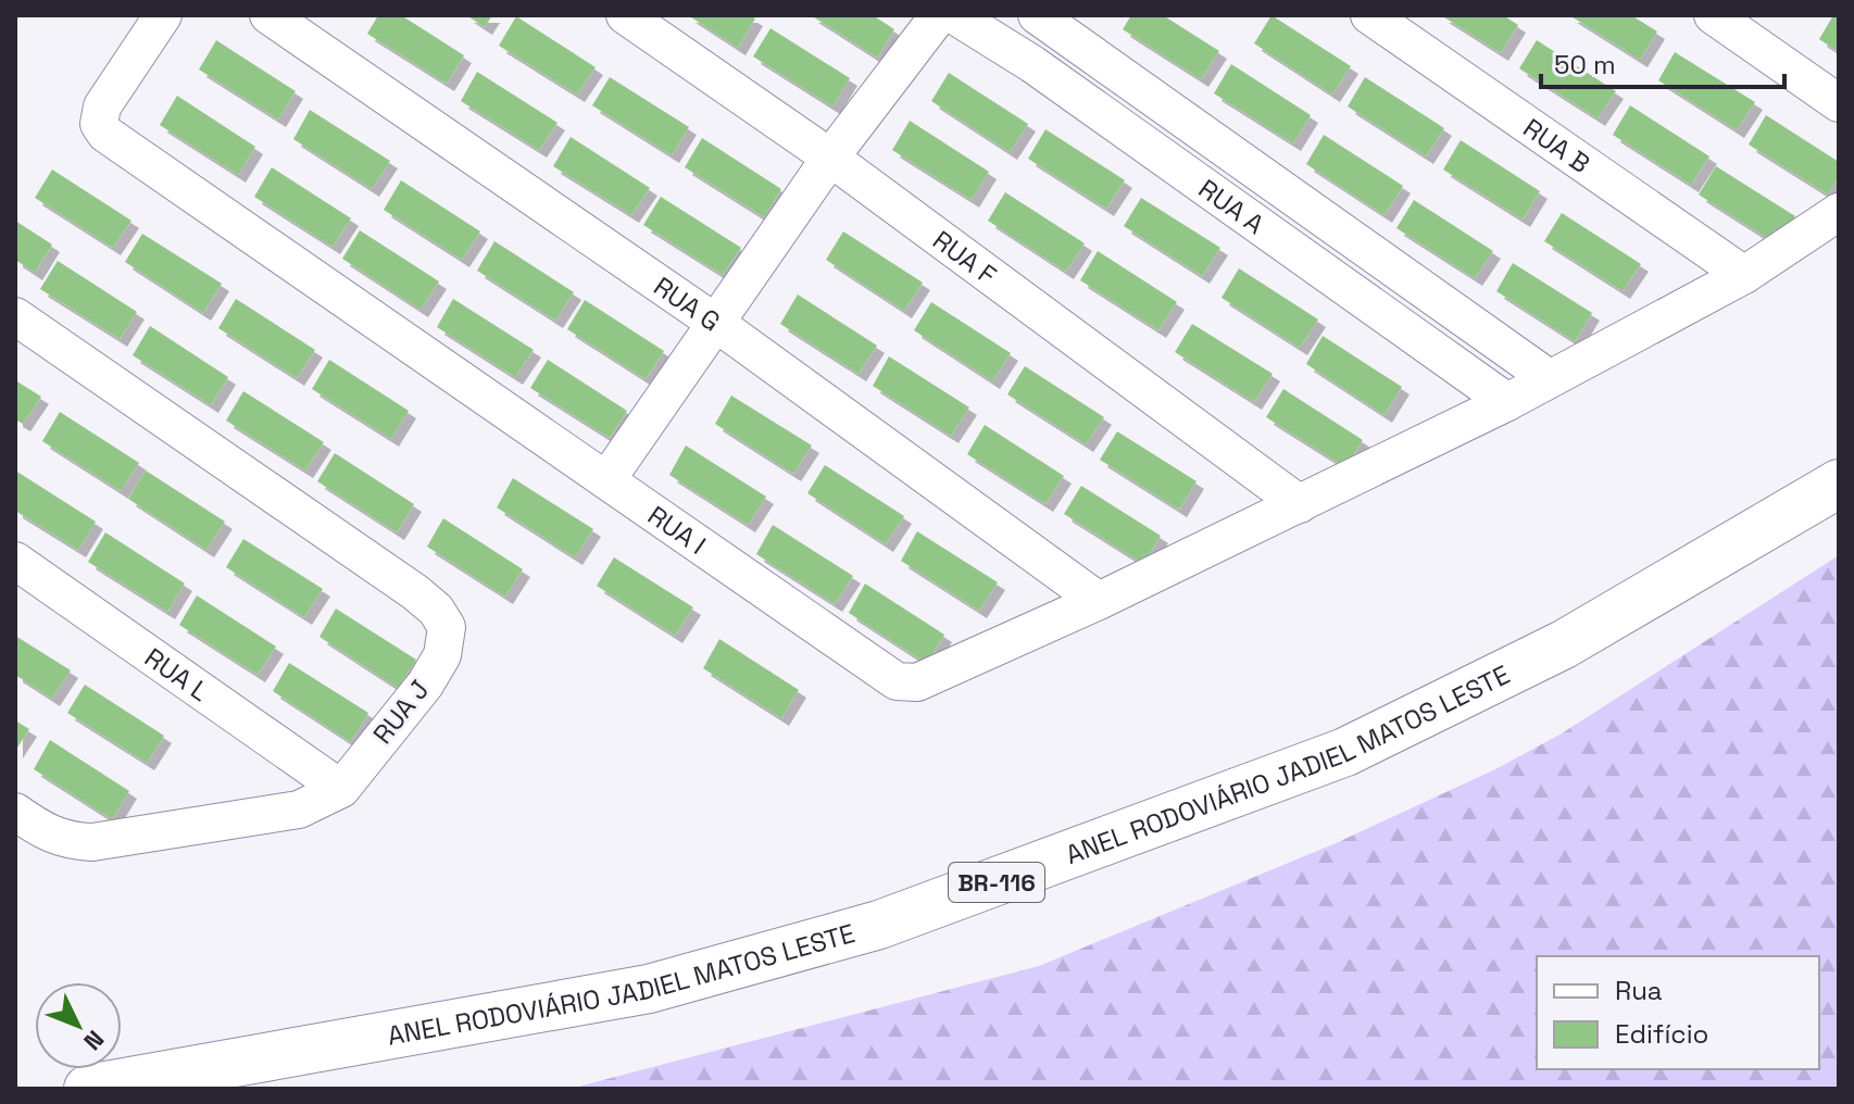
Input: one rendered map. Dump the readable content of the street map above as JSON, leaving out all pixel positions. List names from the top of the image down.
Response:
{
  "streets": {
    "highway": ["ANEL RODOVIÁRIO JADIEL MATOS LESTE", "BR-116"],
    "street": [
      "RUA B",
      "RUA A",
      "RUA F",
      "RUA G",
      "RUA I",
      "RUA L",
      "RUA J"
    ]
  },
  "crossings": [
    ["RUA F", "RUA I"],
    ["RUA G", "RUA I"],
    ["RUA L", "RUA J"]
  ],
  "legend": ["Rua", "Edifício"],
  "scale_bar": "50 m",
  "north": "bottom right"
}
